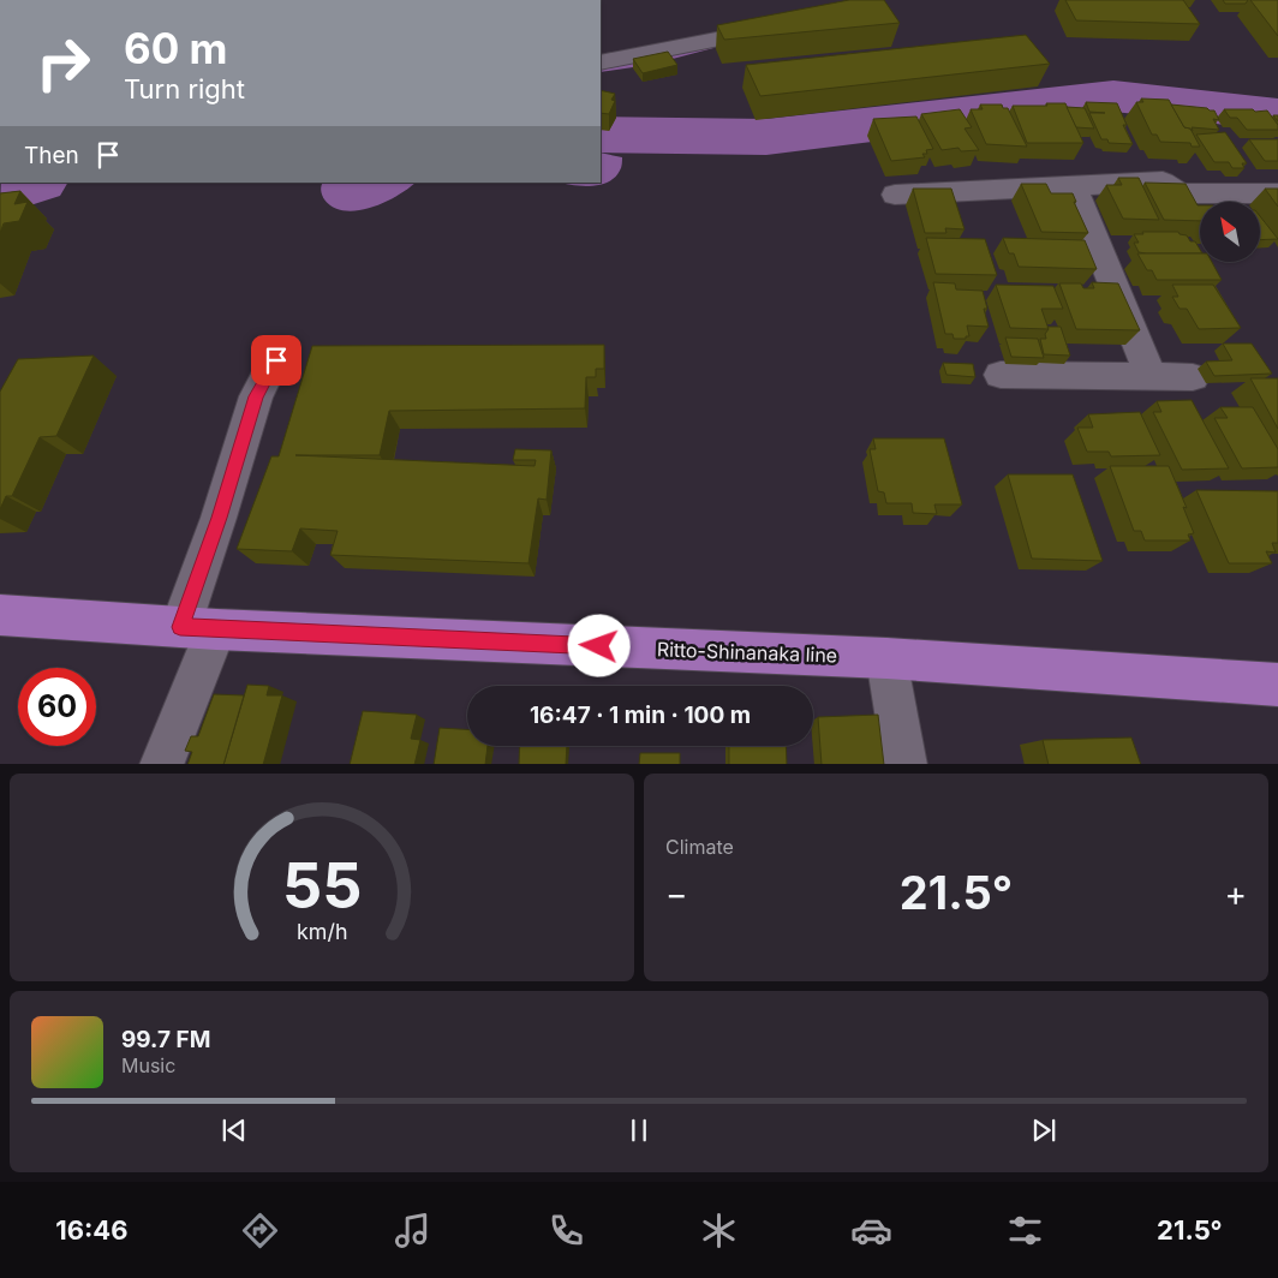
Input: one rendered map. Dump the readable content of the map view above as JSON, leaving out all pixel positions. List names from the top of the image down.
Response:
{
  "streets": {
    "main road": ["Ritto-Shinanaka line"]
  },
  "north": "top left",
  "page": {
    "turn": ["60 m", "Turn right"],
    "then": "Then",
    "limit": "60",
    "trip": "16:47 · 1 min · 100 m",
    "tile": "Climate",
    "heat": ["−", "21.5°", "+"],
    "song": ["99.7 FM", "Music"],
    "tabs": ["16:46", "21.5°"],
    "gauge": ["55", "km/h"]
  }
}
